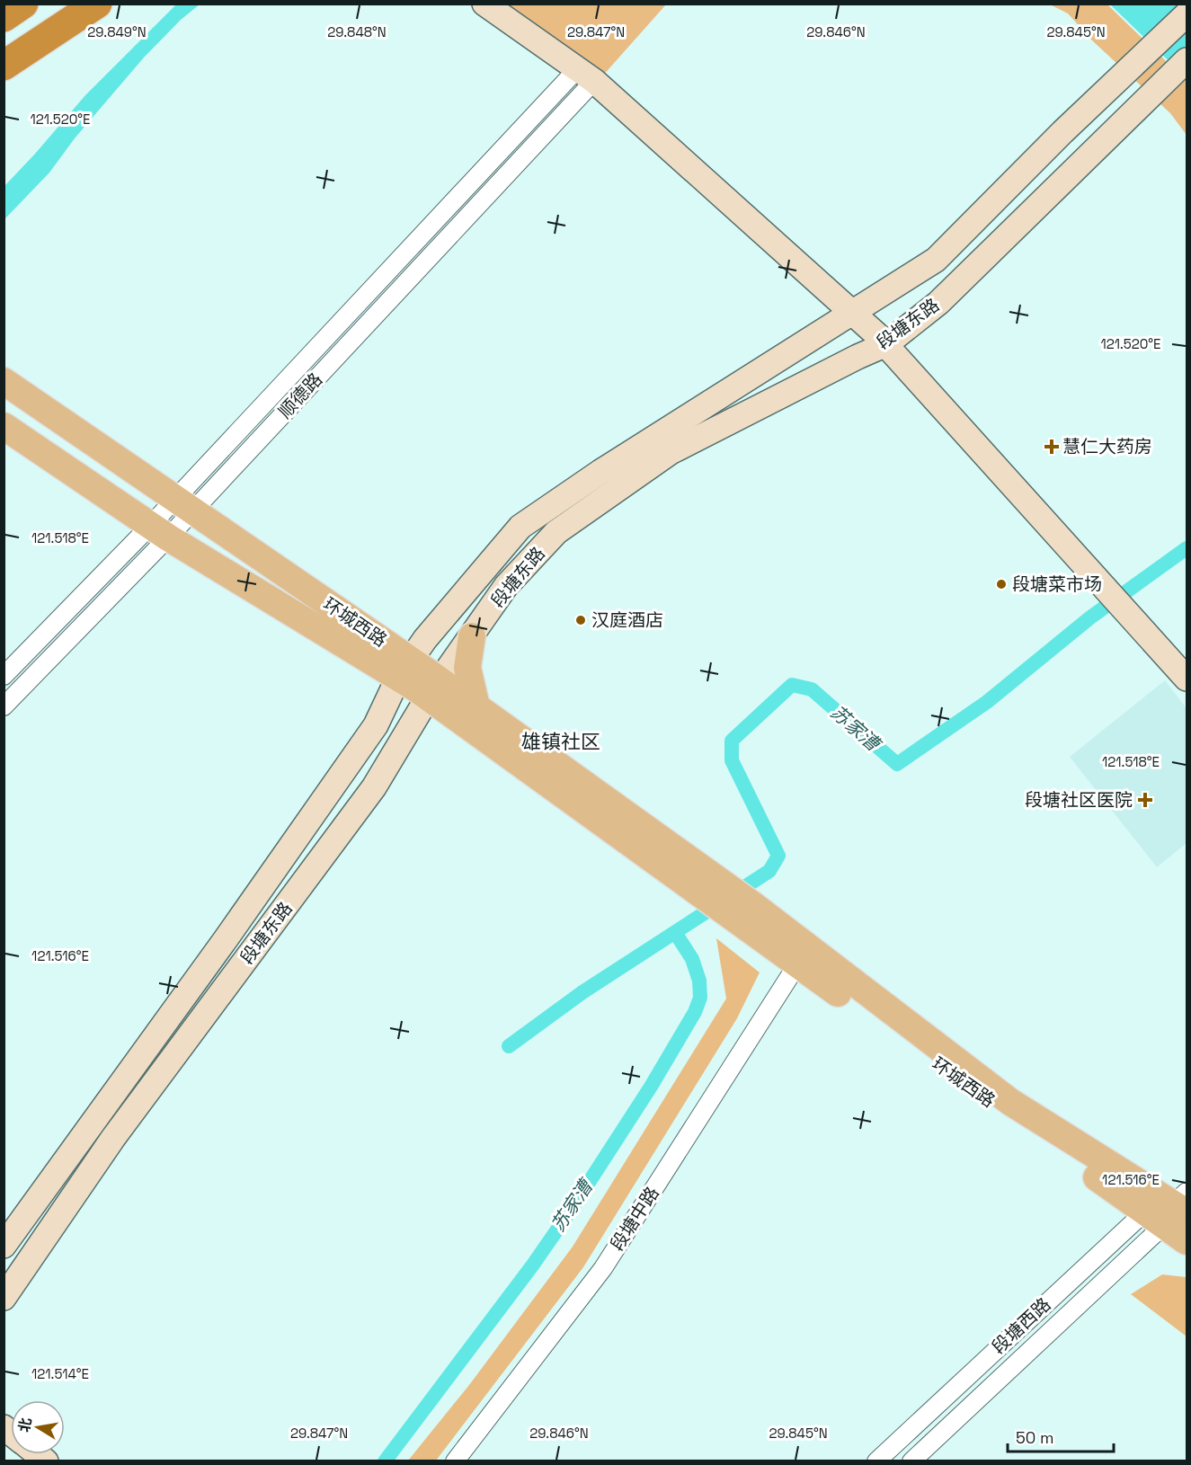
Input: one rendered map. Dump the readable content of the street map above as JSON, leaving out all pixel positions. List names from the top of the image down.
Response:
{
  "streets": {
    "main road": ["段塘东路", "环城西路"],
    "street": ["顺德路", "段塘中路", "段塘西路"]
  },
  "crossings": [
    ["段塘东路", "环城西路"],
    ["顺德路", "环城西路"],
    ["环城西路", "段塘中路"],
    ["环城西路", "段塘西路"]
  ],
  "districts": ["雄镇社区"],
  "water": ["苏家漕"],
  "places": {
    "health": ["慧仁大药房", "段塘社区医院"],
    "other": ["段塘菜市场", "汉庭酒店"]
  },
  "scale_bar": "50 m",
  "north": "left",
  "coordinates": [
    "29.849°N",
    "29.848°N",
    "29.847°N",
    "29.846°N",
    "29.845°N",
    "121.520°E",
    "121.518°E",
    "121.516°E",
    "121.514°E"
  ]
}
